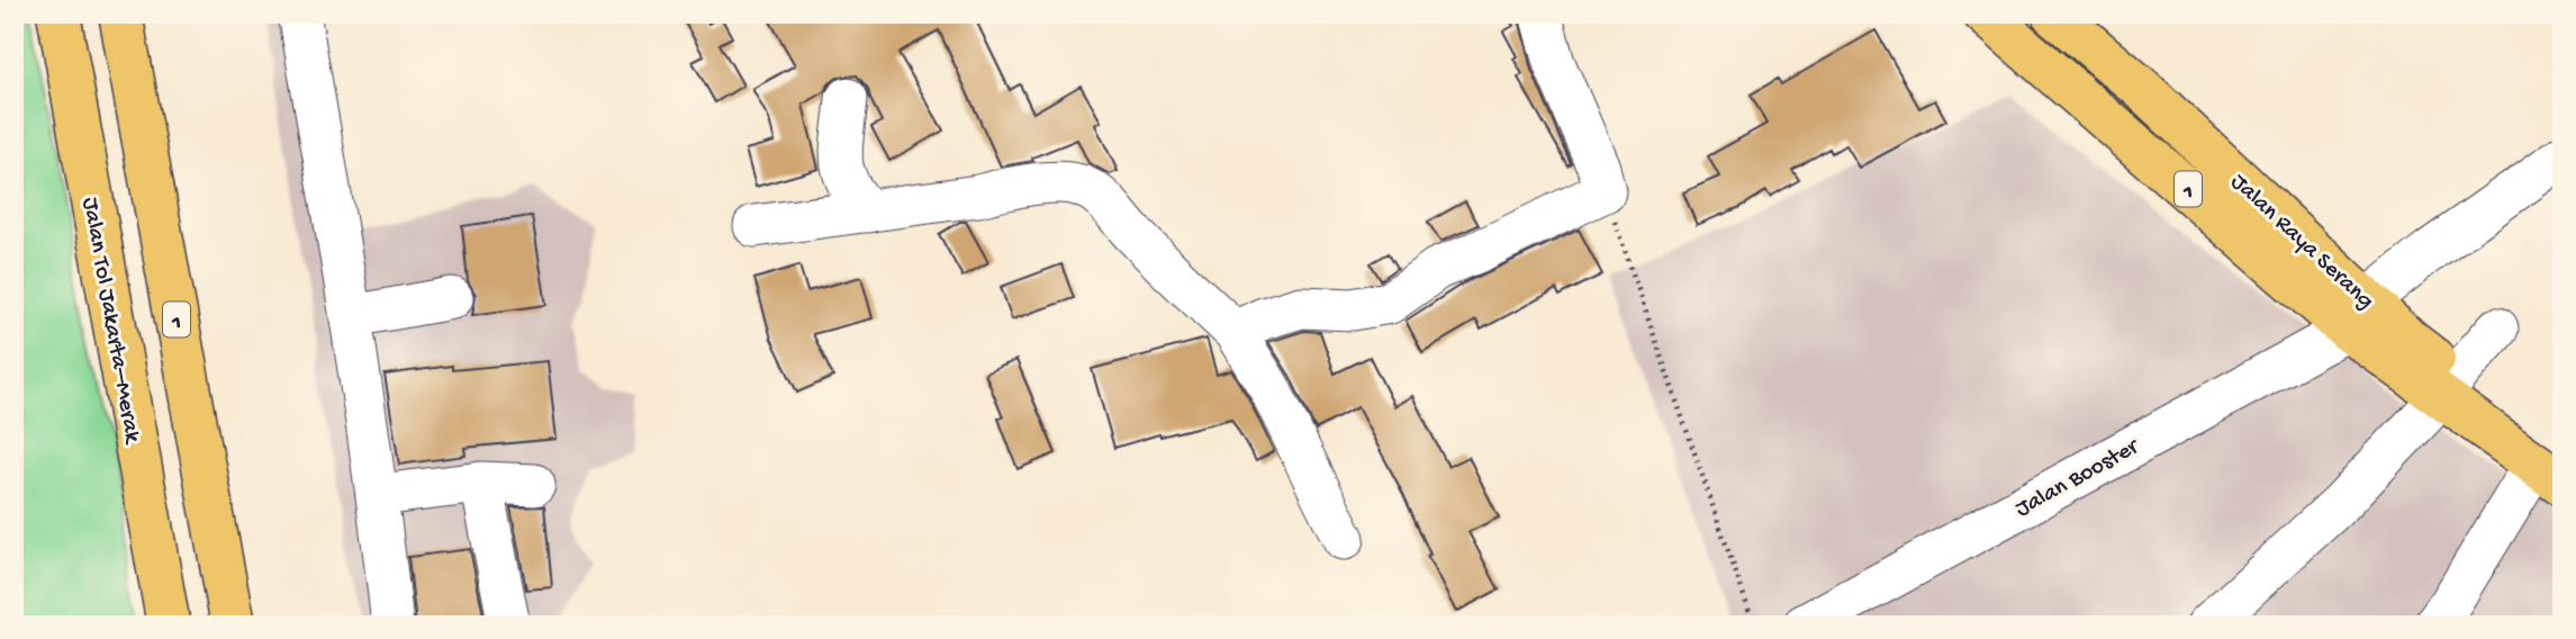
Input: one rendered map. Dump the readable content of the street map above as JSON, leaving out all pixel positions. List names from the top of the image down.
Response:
{
  "streets": {
    "highway": ["1", "Jalan Raya Serang", "Jalan Tol Jakarta–Merak"],
    "street": ["Jalan Booster"]
  },
  "crossings": [
    ["Jalan Raya Serang", "Jalan Booster"]
  ]
}
